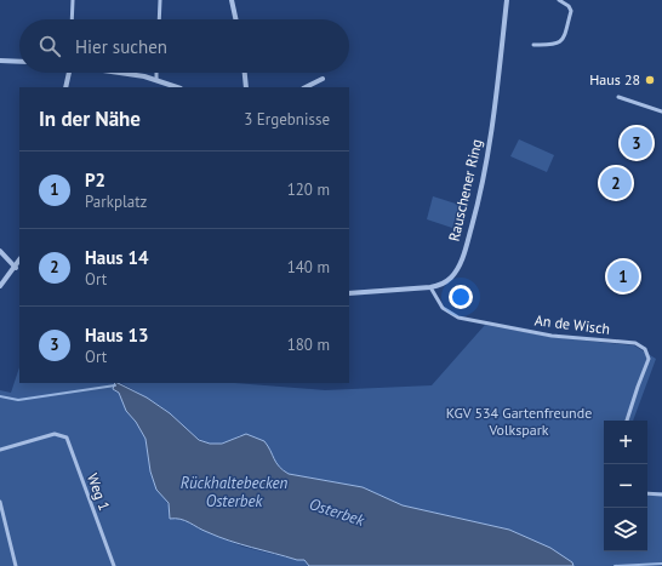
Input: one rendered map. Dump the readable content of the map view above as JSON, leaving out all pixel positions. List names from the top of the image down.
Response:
{
  "streets": {
    "street": ["Rauschener Ring"],
    "lane": ["An de Wisch", "Weg 1"]
  },
  "crossings": [
    ["Rauschener Ring", "An de Wisch"]
  ],
  "water": ["Rückhaltebecken Osterbek", "Osterbek"],
  "parks": ["KGV 534 Gartenfreunde Volkspark"],
  "places": ["Haus 28"],
  "page": {
    "search": "Hier suchen",
    "heading": ["In der Nähe", "3 Ergebnisse"],
    "pins": ["3", "2", "1"],
    "list": [
      {
        "mark": "1",
        "name": "P2",
        "note": "Parkplatz",
        "value": "120 m"
      },
      {
        "mark": "2",
        "name": "Haus 14",
        "note": "Ort",
        "value": "140 m"
      },
      {
        "mark": "3",
        "name": "Haus 13",
        "note": "Ort",
        "value": "180 m"
      }
    ],
    "map_buttons": ["+", "−"]
  }
}
